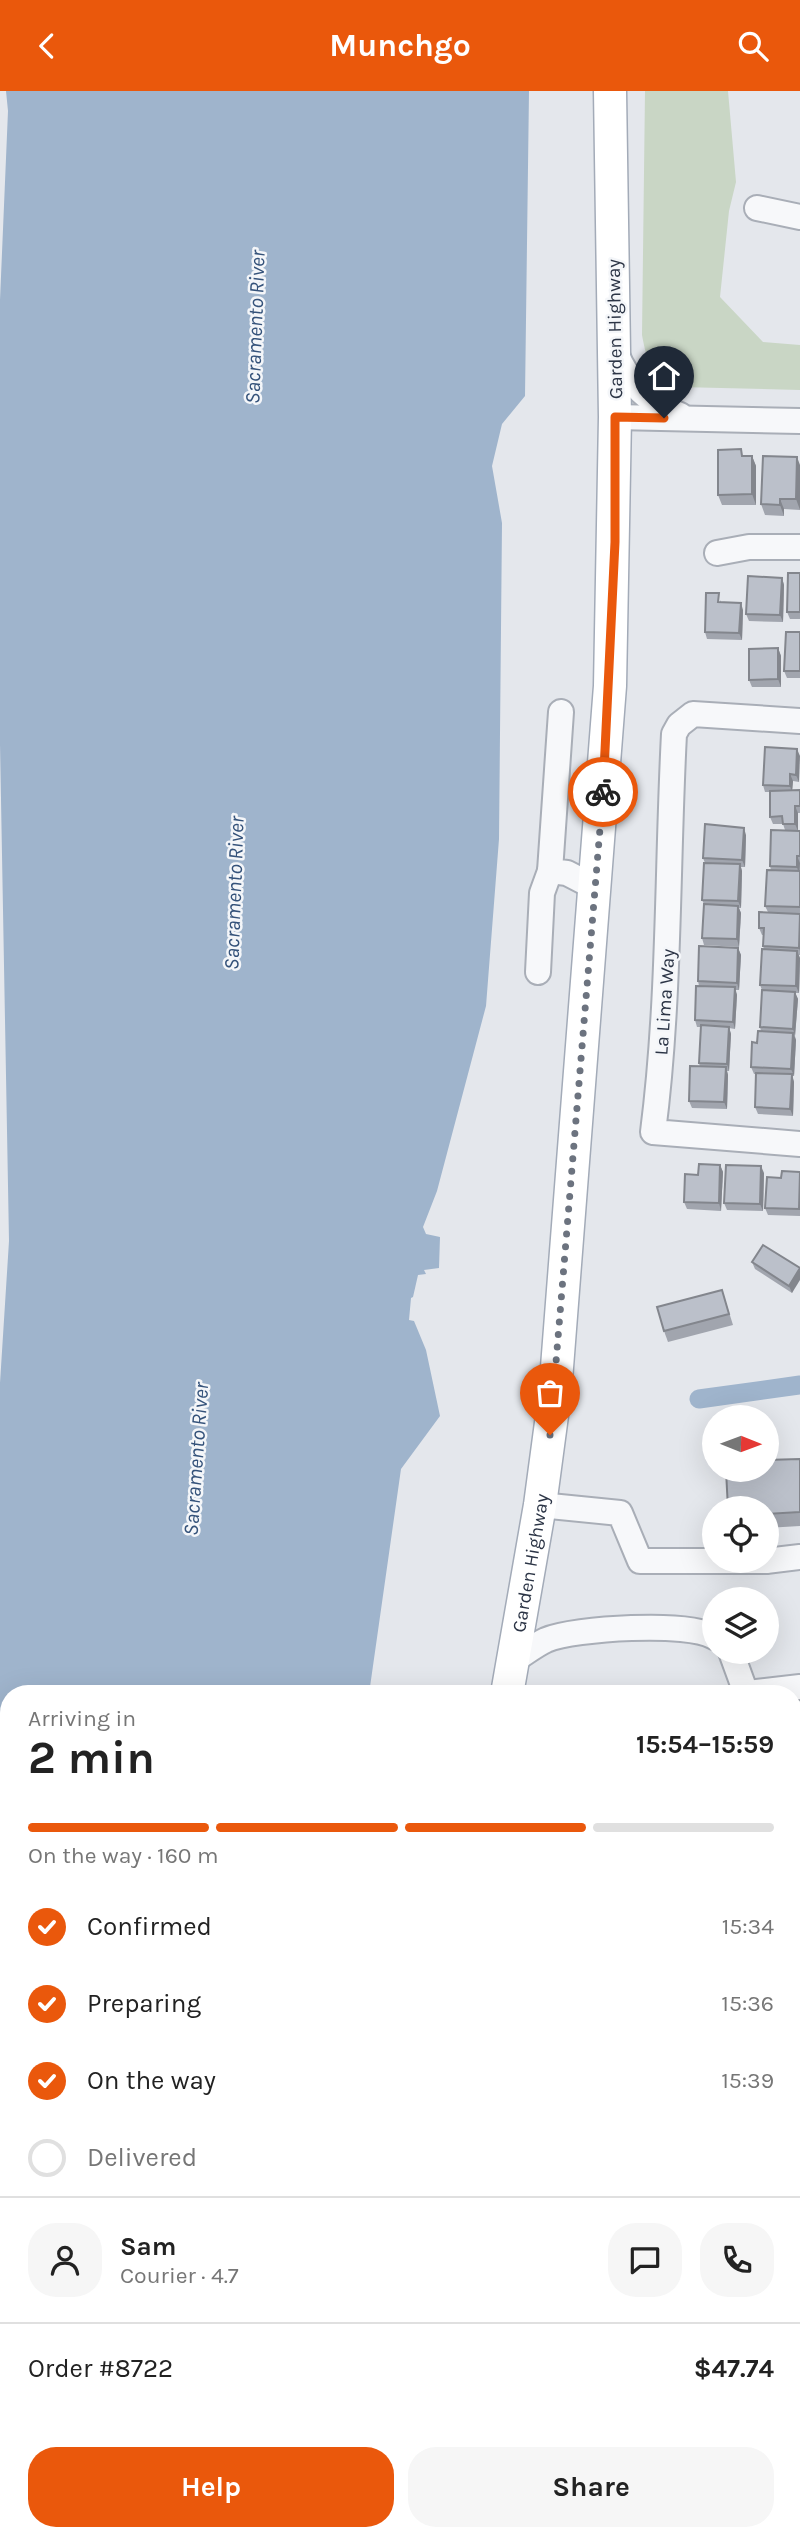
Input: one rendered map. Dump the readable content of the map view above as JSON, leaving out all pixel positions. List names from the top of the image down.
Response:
{
  "streets": {
    "main road": ["Garden Highway"],
    "street": ["La Lima Way"]
  },
  "water": ["Sacramento River"],
  "north": "right",
  "page": {
    "header": "Munchgo",
    "heading": ["2 min", "Arriving in", "15:54–15:59"],
    "panel": [
      "Sam",
      "Courier · 4.7",
      "Order #8722",
      "$47.74"
    ],
    "bar": "On the way · 160 m",
    "list": [
      ["Confirmed", "15:34"],
      ["Preparing", "15:36"],
      ["On the way", "15:39"],
      "Delivered"
    ],
    "buttons": ["Help", "Share"]
  }
}
